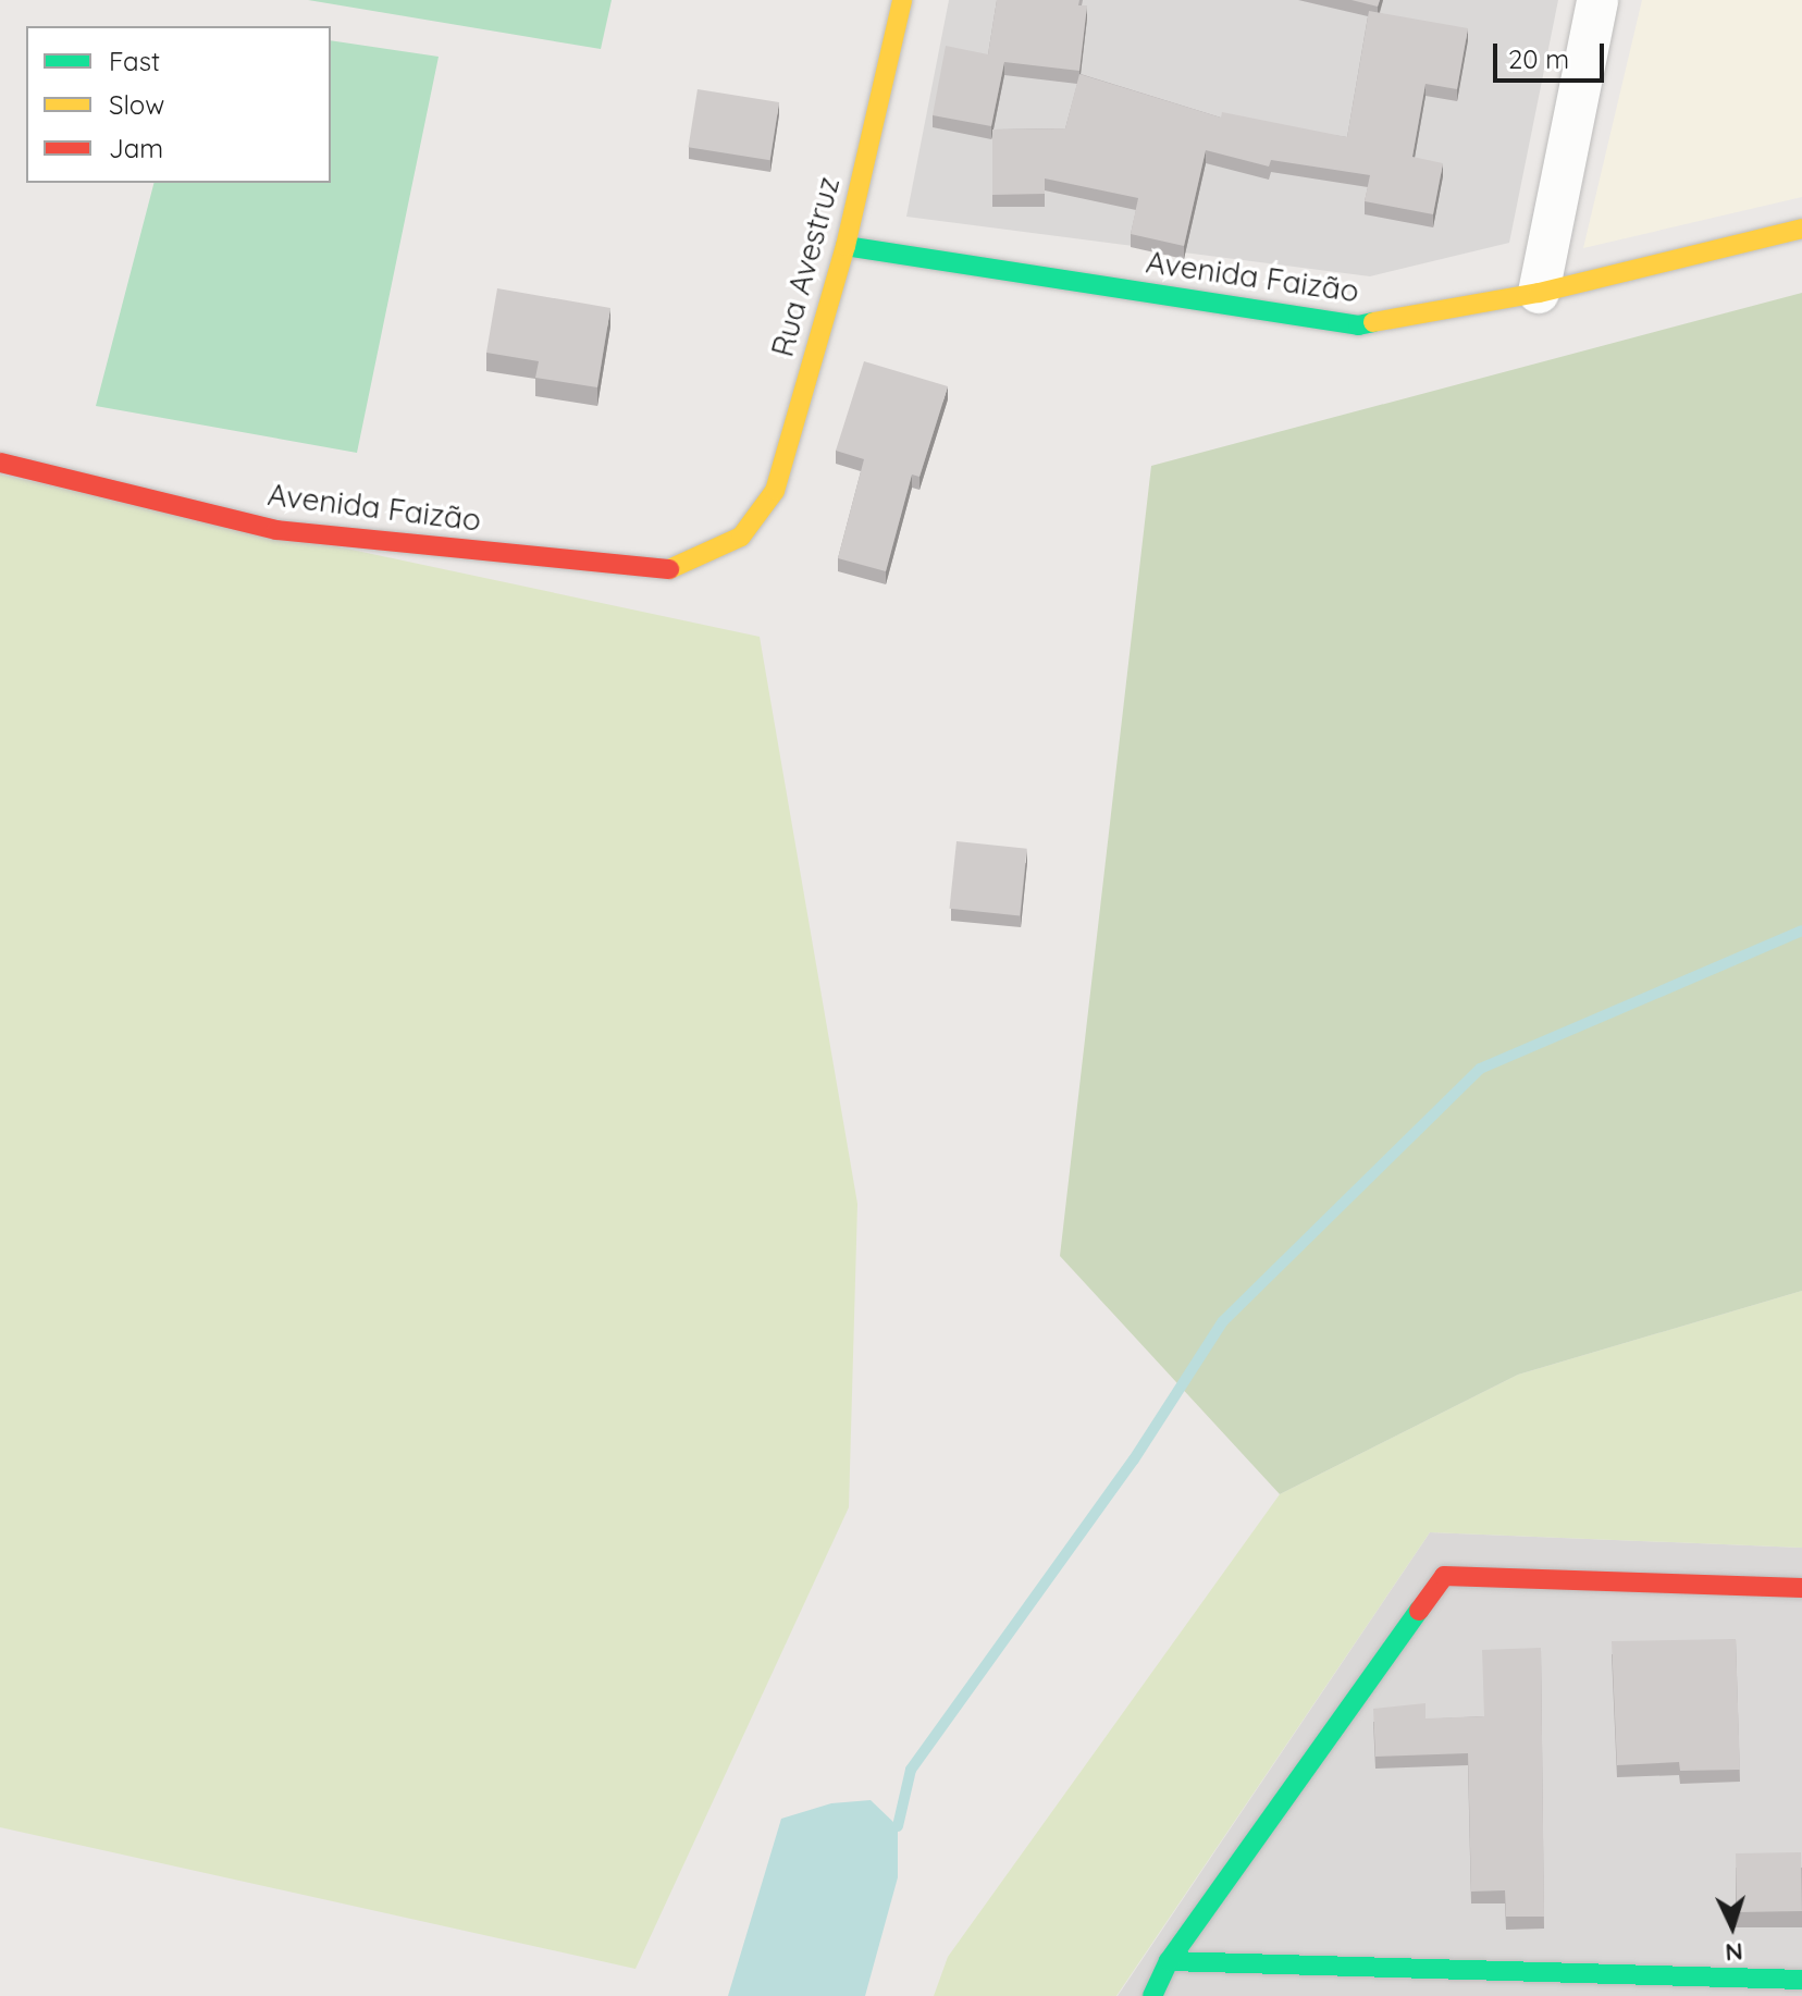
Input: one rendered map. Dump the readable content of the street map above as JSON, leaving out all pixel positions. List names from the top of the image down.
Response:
{
  "streets": {
    "street": ["Rua Avestruz", "Avenida Faizão"]
  },
  "crossings": [
    ["Rua Avestruz", "Avenida Faizão"]
  ],
  "legend": ["Fast", "Slow", "Jam"],
  "scale_bar": "20 m",
  "north": "bottom"
}
